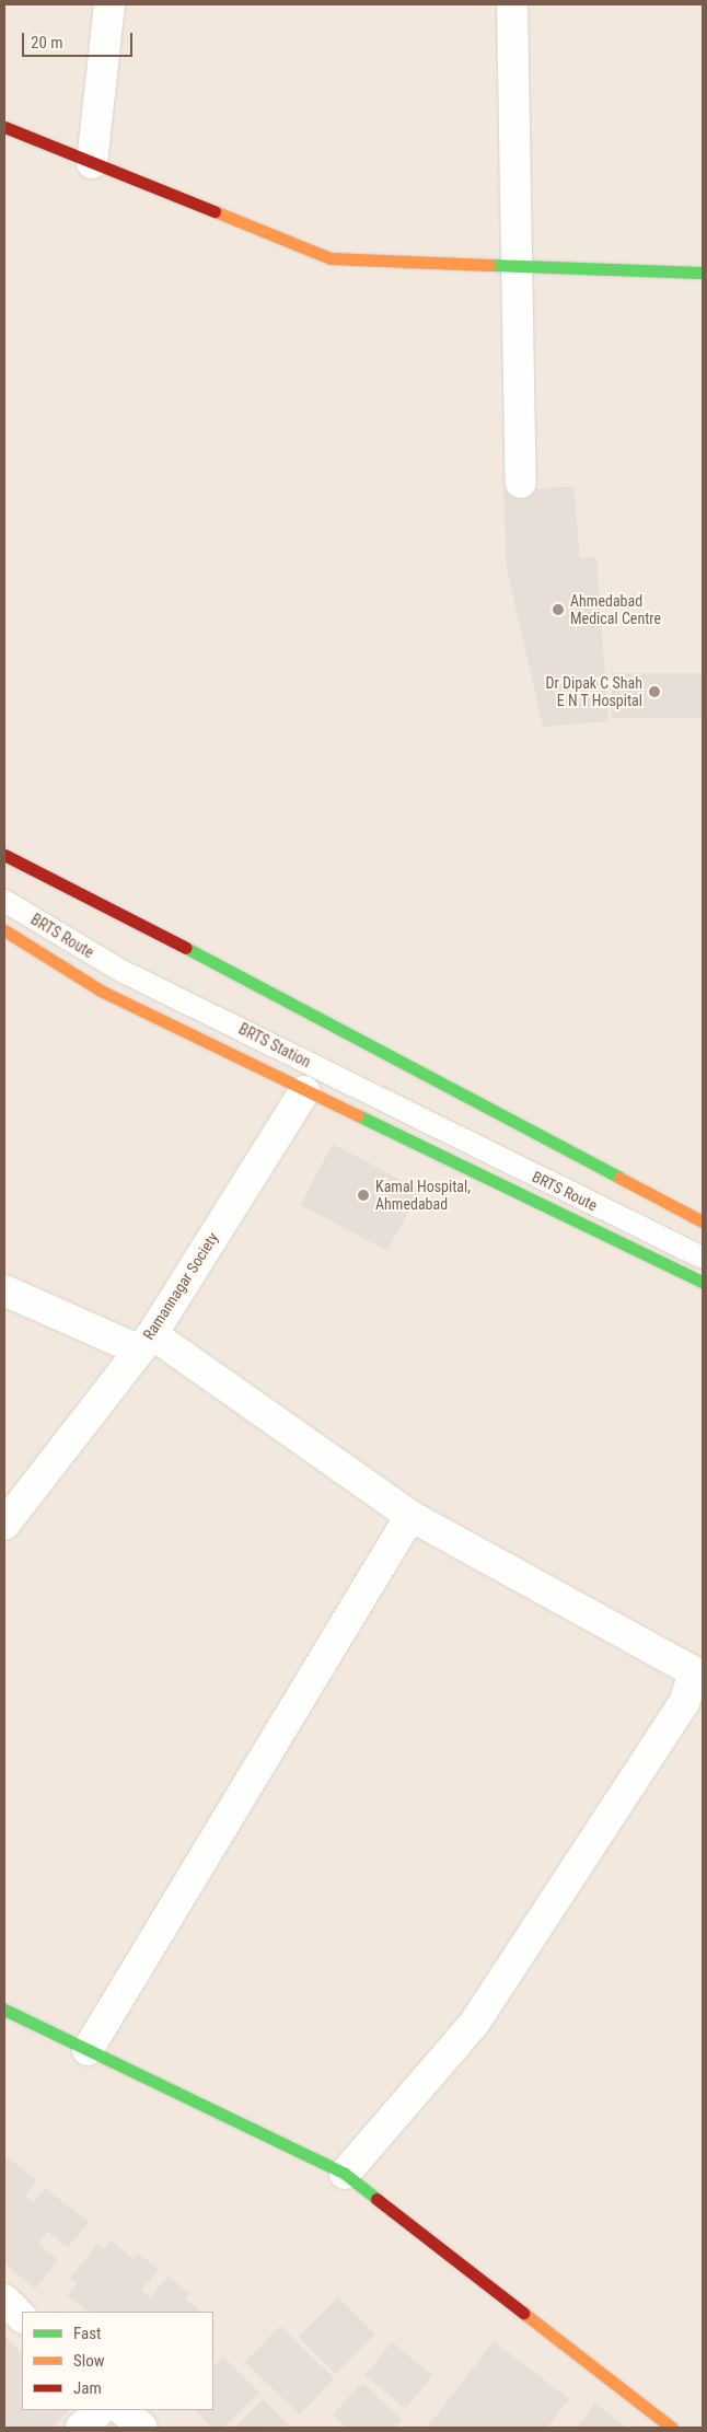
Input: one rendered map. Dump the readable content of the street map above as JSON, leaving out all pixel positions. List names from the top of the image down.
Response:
{
  "streets": {
    "street": ["Ramannagar Society"],
    "lane": ["BRTS Route", "BRTS Station"]
  },
  "crossings": [
    ["BRTS Route", "BRTS Station"]
  ],
  "places": ["Ahmedabad Medical Centre", "Dr Dipak C Shah E N T Hospital", "Kamal Hospital, Ahmedabad"],
  "legend": ["Fast", "Slow", "Jam"],
  "scale_bar": "20 m"
}
